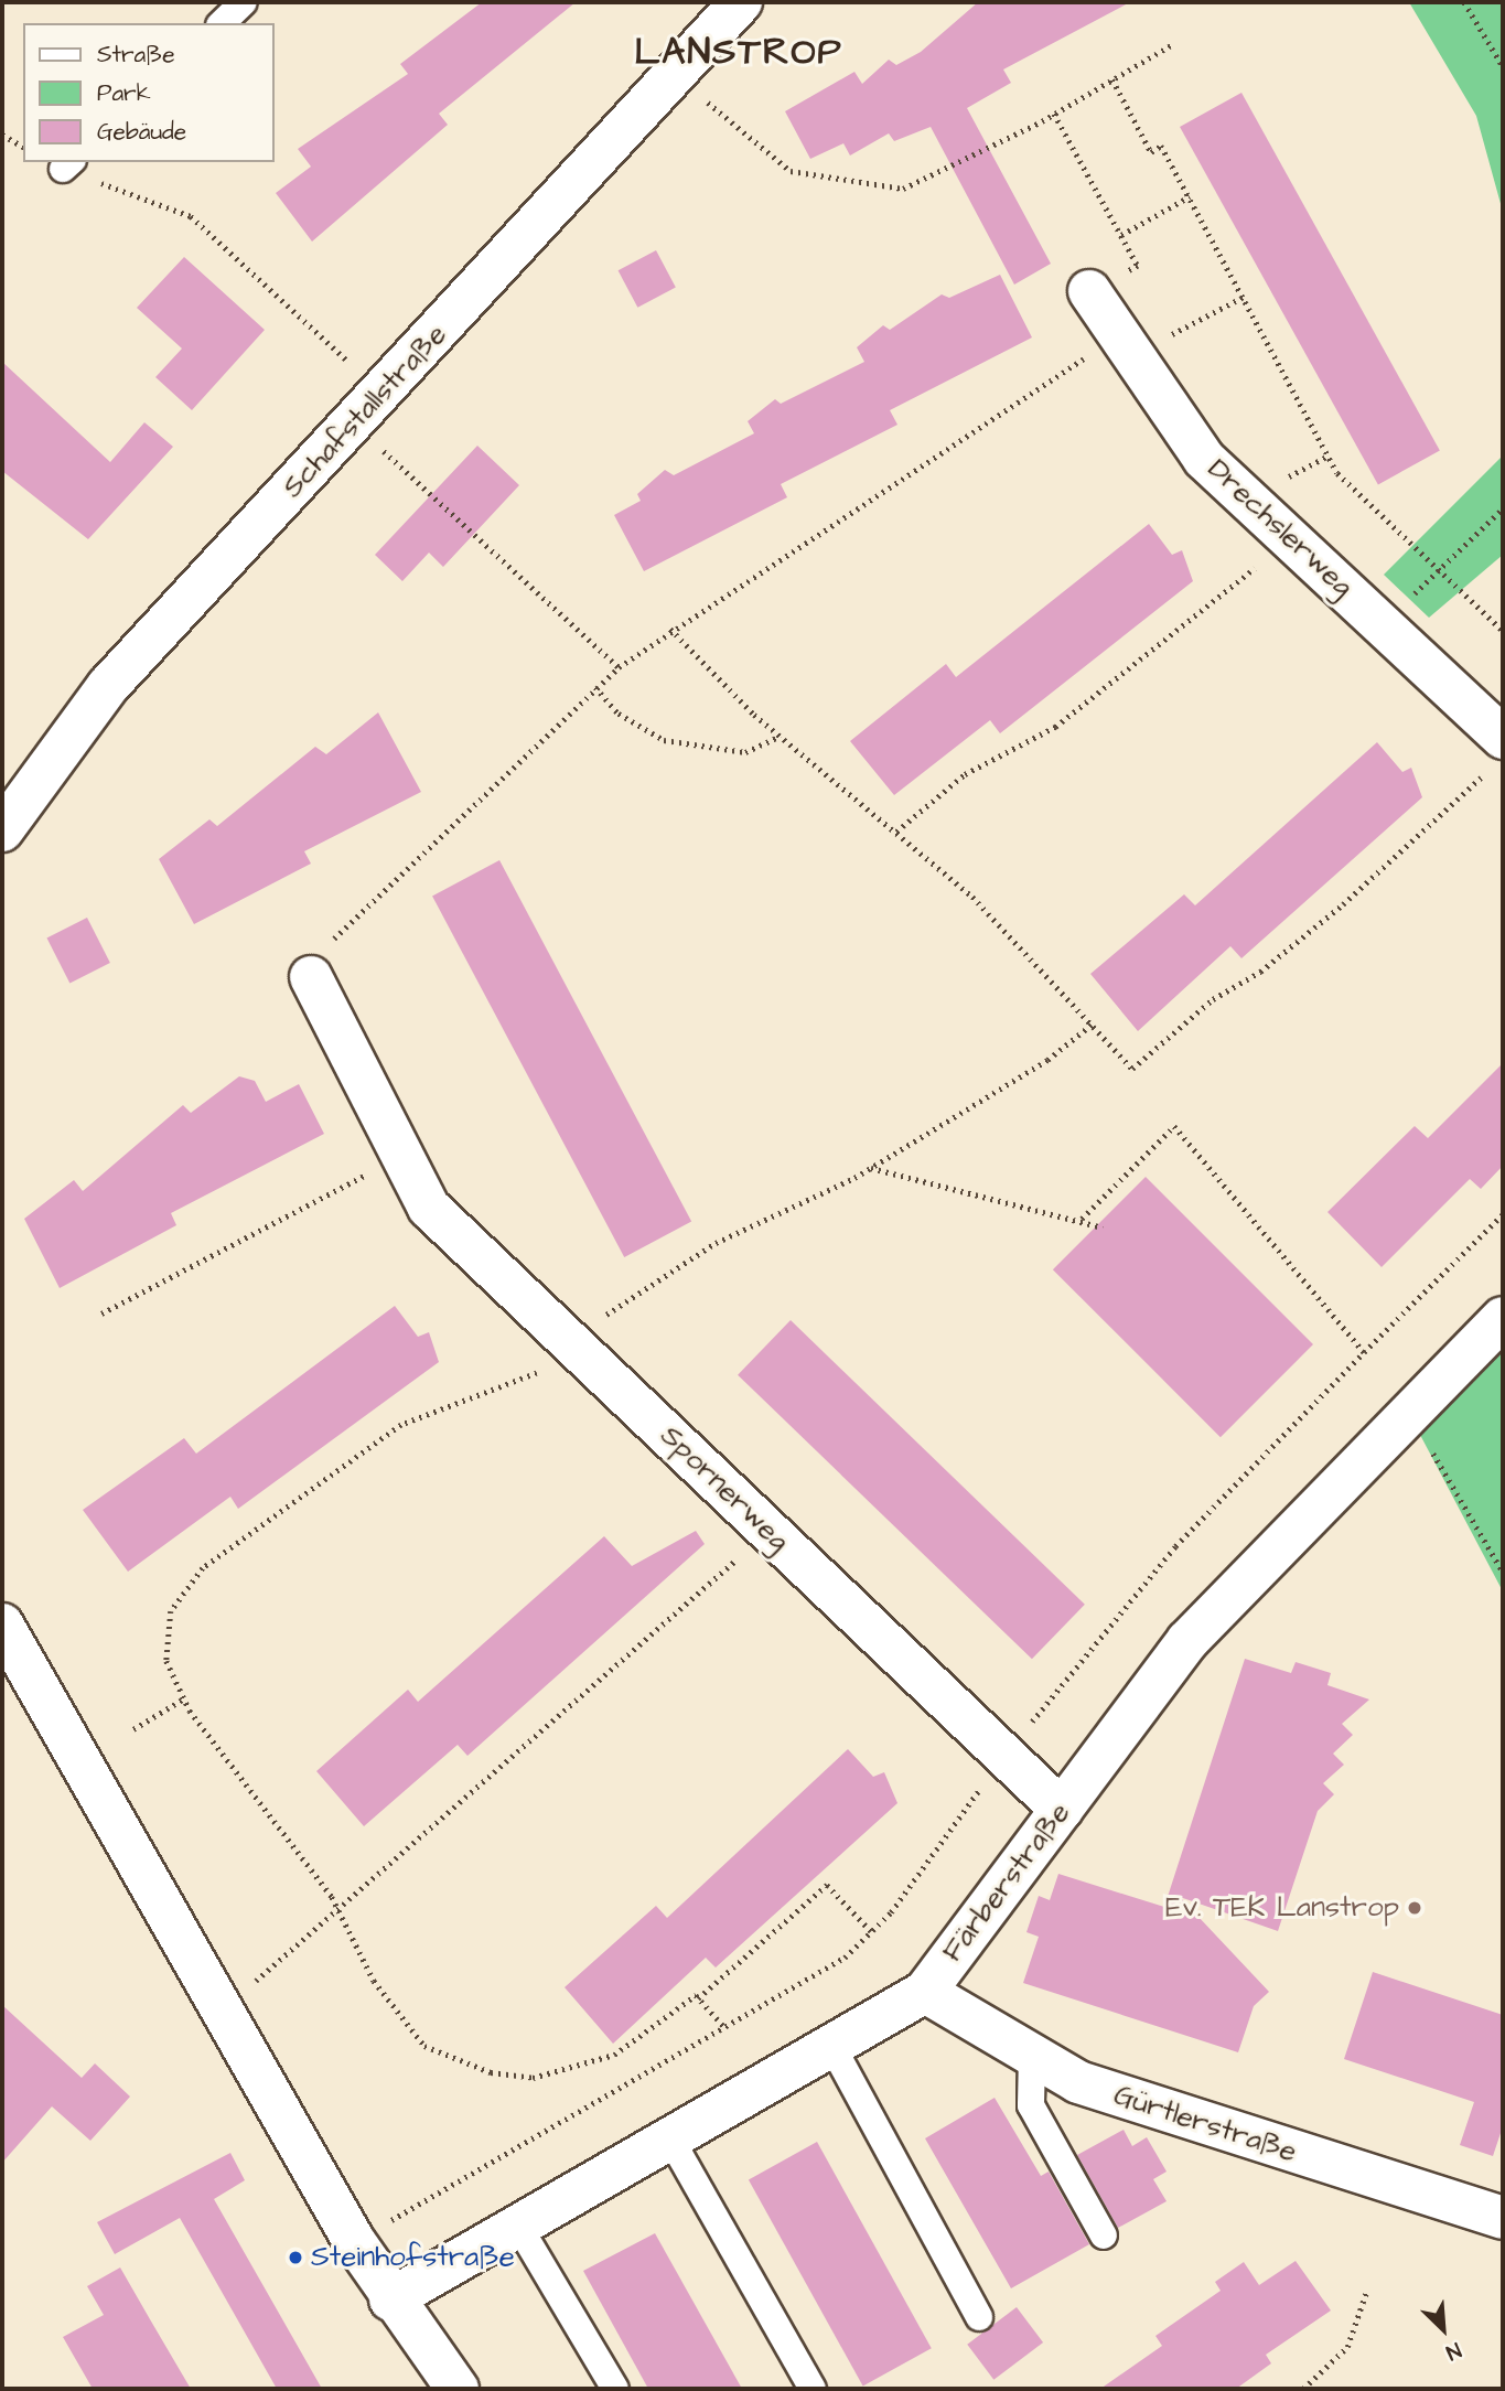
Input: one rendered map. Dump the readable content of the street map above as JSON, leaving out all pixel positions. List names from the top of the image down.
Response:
{
  "streets": {
    "street": [
      "Schafstallstraße",
      "Drechslerweg",
      "Spornerweg",
      "Färberstraße",
      "Gürtlerstraße"
    ]
  },
  "crossings": [
    ["Spornerweg", "Färberstraße"],
    ["Färberstraße", "Gürtlerstraße"]
  ],
  "districts": ["LANSTROP"],
  "places": ["Ev. TEK Lanstrop", "Steinhofstraße"],
  "legend": ["Straße", "Park", "Gebäude"],
  "north": "bottom right"
}
